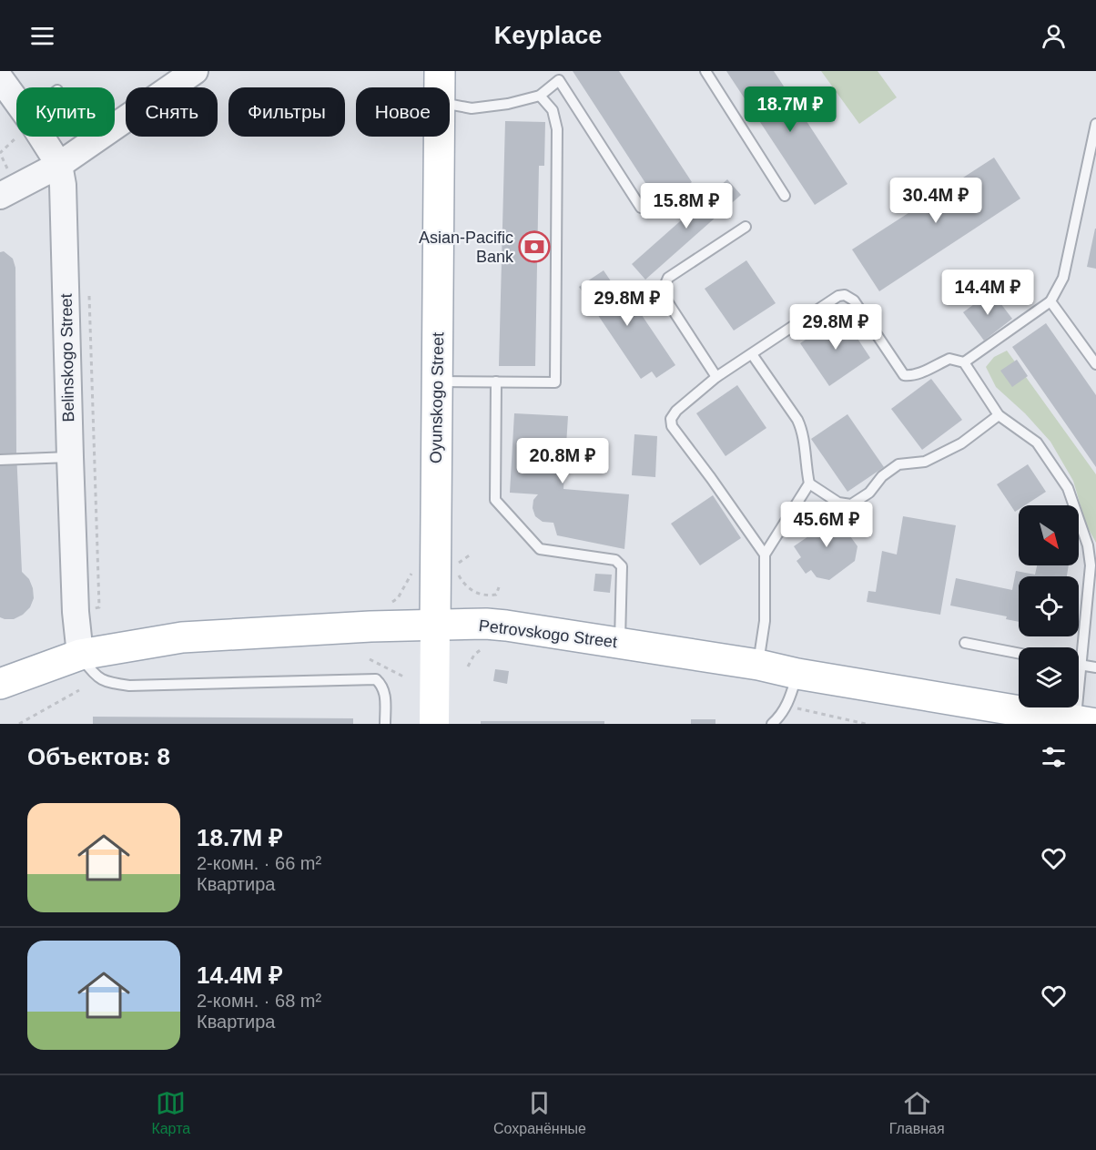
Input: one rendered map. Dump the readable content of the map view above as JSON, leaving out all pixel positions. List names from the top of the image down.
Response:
{
  "streets": {
    "main road": ["Oyunskogo Street", "Petrovskogo Street"],
    "street": ["Belinskogo Street"]
  },
  "crossings": [
    ["Belinskogo Street", "Petrovskogo Street"],
    ["Oyunskogo Street", "Petrovskogo Street"]
  ],
  "places": {
    "bank": ["Asian-Pacific Bank"]
  },
  "north": "bottom right",
  "page": {
    "header": "Keyplace",
    "price": [
      "18.7M ₽",
      "30.4M ₽",
      "15.8M ₽",
      "14.4M ₽",
      "29.8M ₽",
      "29.8M ₽",
      "20.8M ₽",
      "45.6M ₽"
    ],
    "chip": [
      "Купить",
      "Снять",
      "Фильтры",
      "Новое"
    ],
    "heading": "Объектов: 8",
    "list": [
      {
        "name": "18.7M ₽",
        "note": "2-комн. · 66 m² · Квартира"
      },
      {
        "name": "14.4M ₽",
        "note": "2-комн. · 68 m² · Квартира"
      }
    ],
    "tabs": ["Карта", "Сохранённые", "Главная"]
  }
}
